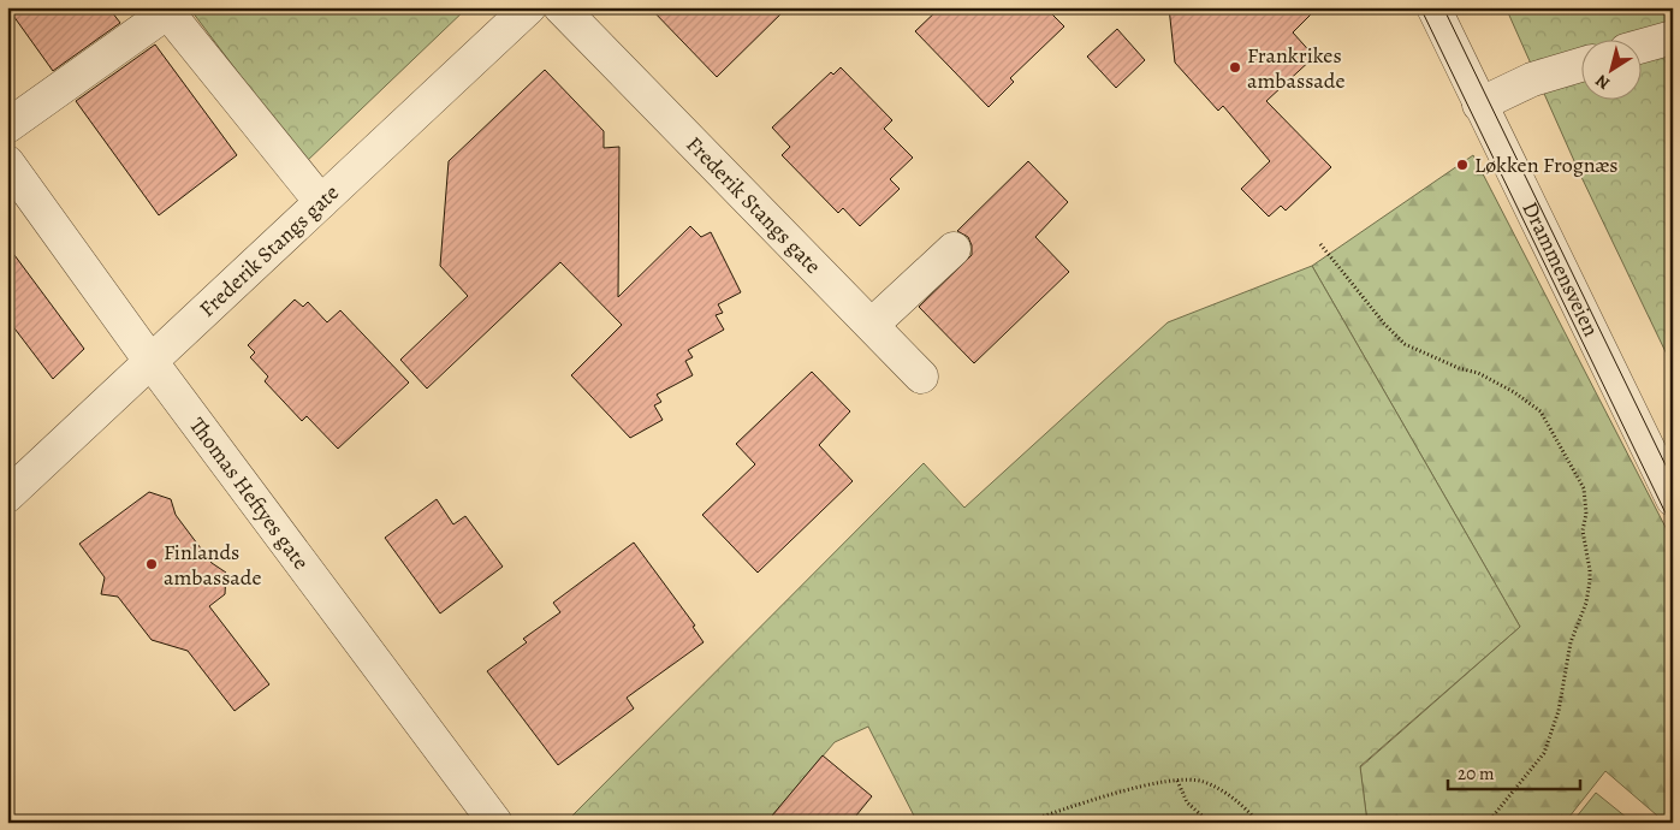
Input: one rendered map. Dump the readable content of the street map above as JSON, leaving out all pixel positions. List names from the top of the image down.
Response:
{
  "streets": {
    "street": ["Frederik Stangs gate", "Drammensveien", "Thomas Heftyes gate"]
  },
  "crossings": [
    ["Frederik Stangs gate", "Thomas Heftyes gate"]
  ],
  "places": ["Frankrikes ambassade", "Løkken Frognæs", "Finlands ambassade"],
  "scale_bar": "20 m",
  "north": "bottom left"
}
